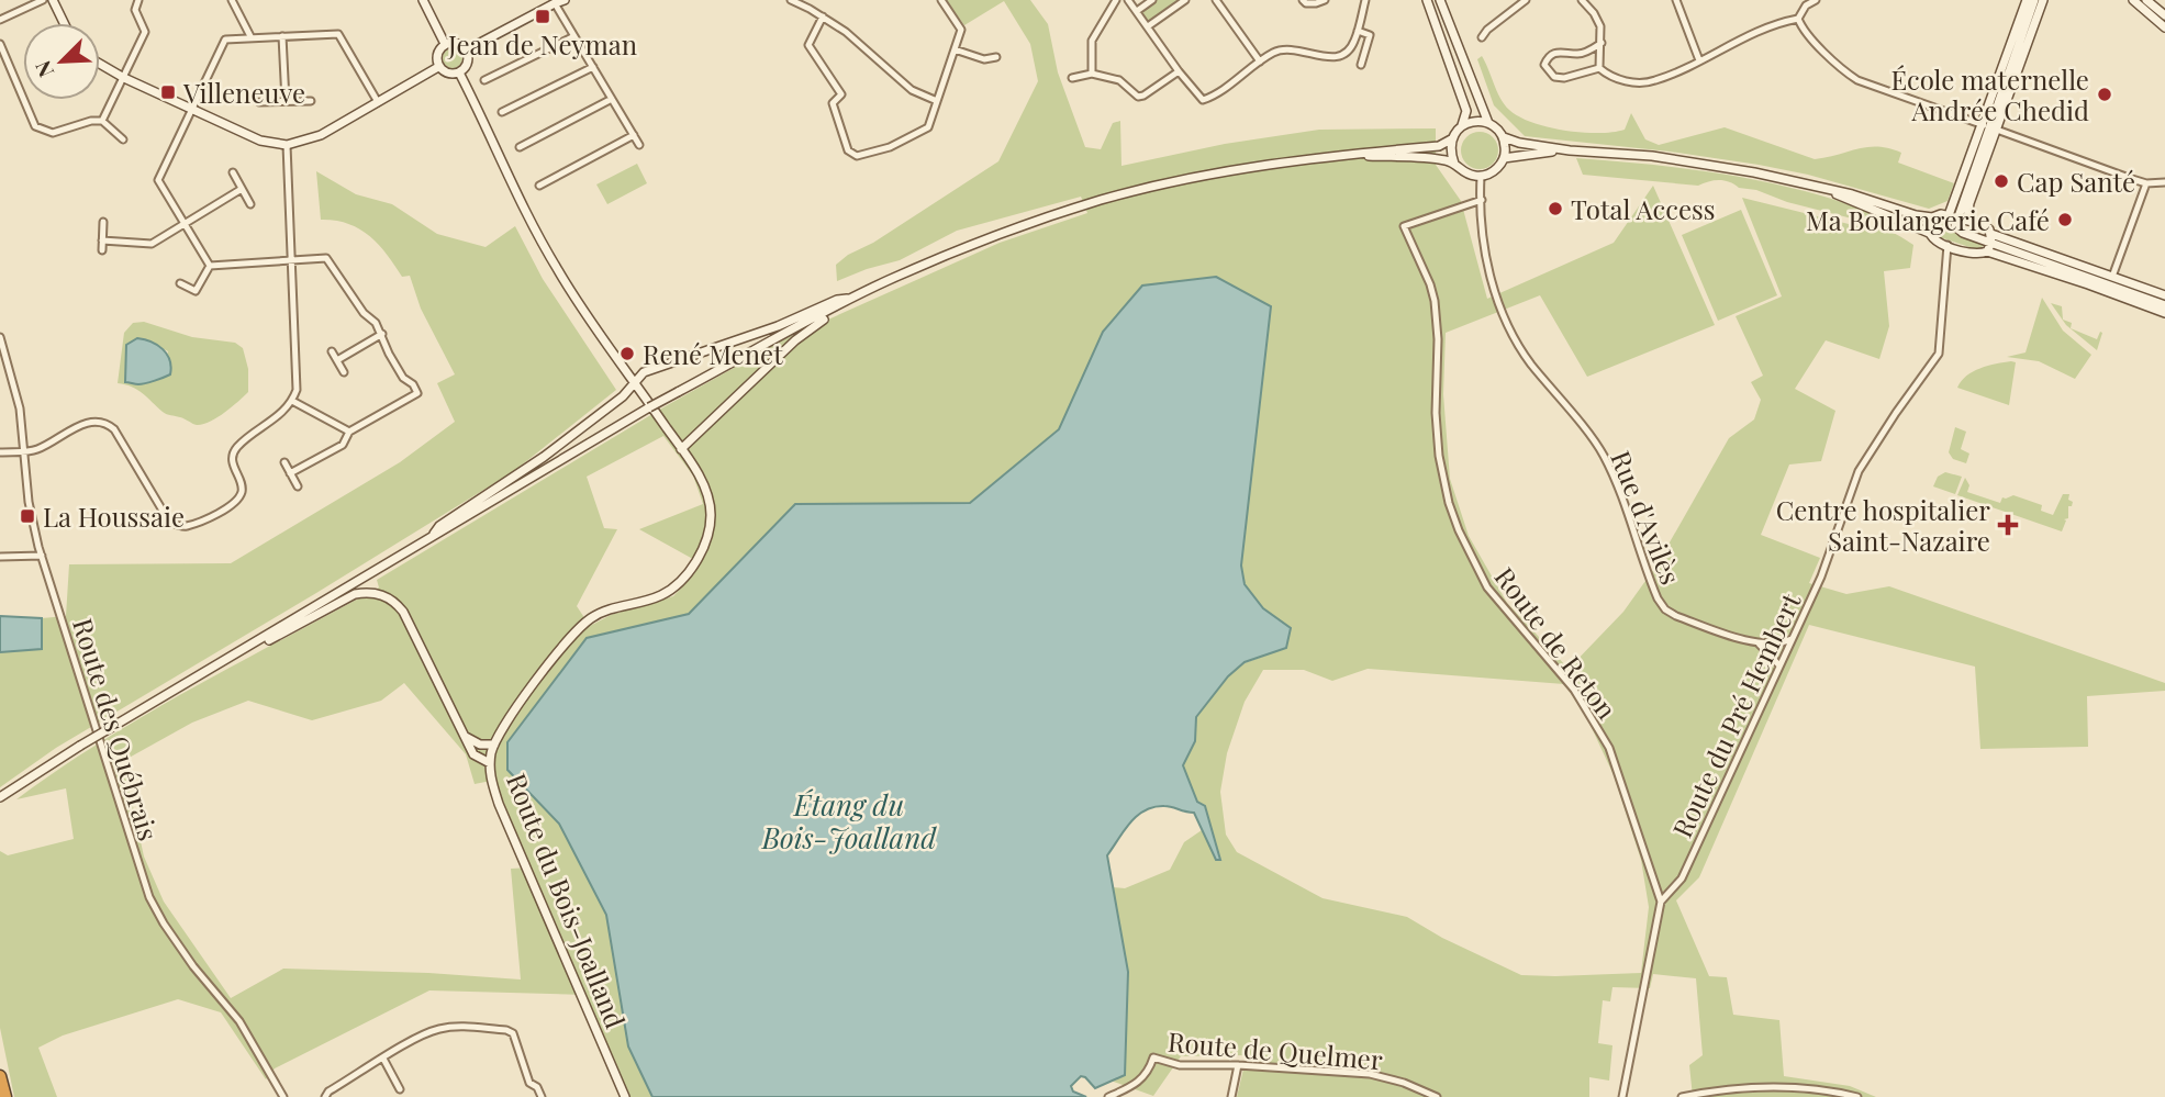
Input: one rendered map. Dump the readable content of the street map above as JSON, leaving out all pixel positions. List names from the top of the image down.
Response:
{
  "streets": {
    "main road": ["Route du Bois-Joalland"],
    "street": [
      "Rue d'Avilès",
      "Route de Reton",
      "Route du Pré Hembert",
      "Route des Québrais",
      "Route de Quelmer"
    ]
  },
  "crossings": [
    ["Rue d'Avilès", "Route de Reton"],
    ["Rue d'Avilès", "Route du Pré Hembert"],
    ["Route de Reton", "Route du Pré Hembert"]
  ],
  "water": ["Étang du Bois-Joalland"],
  "places": {
    "transit": ["Jean de Neyman", "Villeneuve", "La Houssaie"],
    "other": [
      "École maternelle Andrée Chedid",
      "Cap Santé",
      "Total Access",
      "Ma Boulangerie Café",
      "René Menet"
    ],
    "health": ["Centre hospitalier Saint-Nazaire"]
  },
  "north": "bottom left"
}
